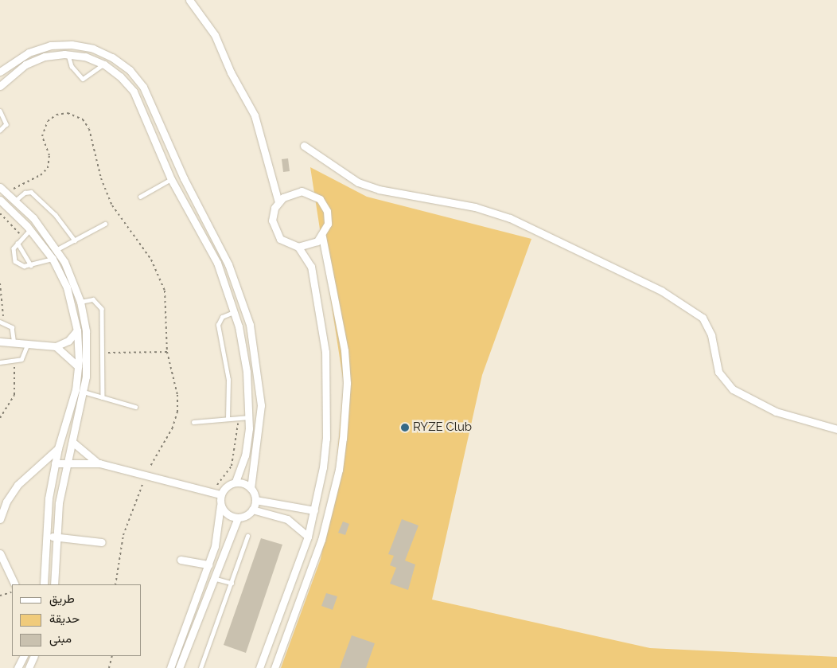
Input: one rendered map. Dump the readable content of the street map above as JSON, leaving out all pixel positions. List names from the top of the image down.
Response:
{
  "places": ["RYZE Club"],
  "legend": ["طريق", "حديقة", "مبنى"]
}
